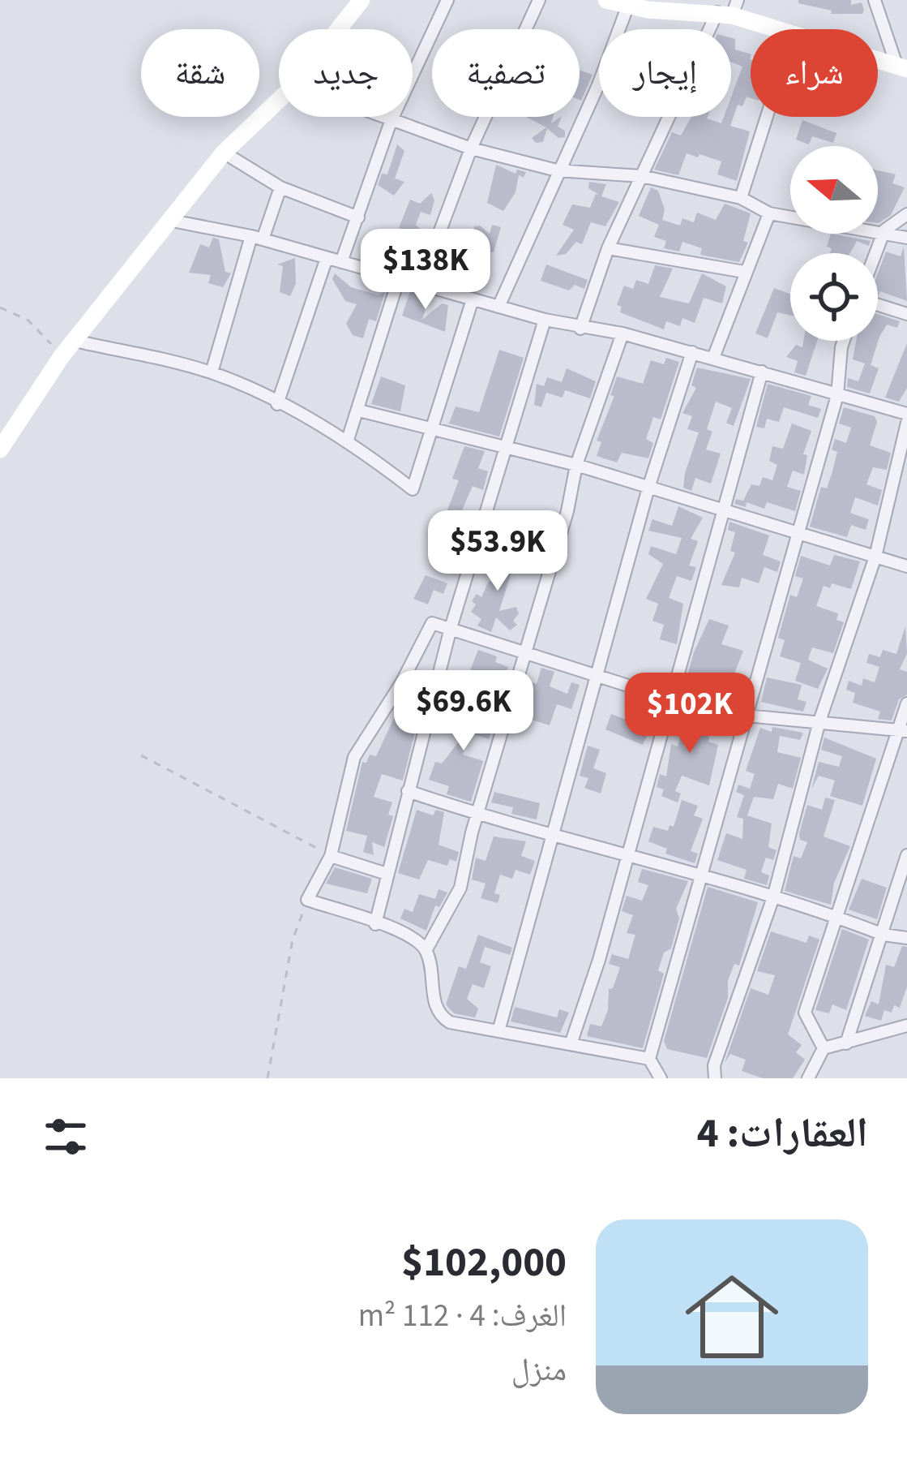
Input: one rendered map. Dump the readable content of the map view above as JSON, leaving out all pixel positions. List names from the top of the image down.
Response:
{
  "north": "left",
  "page": {
    "chip": [
      "شراء",
      "إيجار",
      "تصفية",
      "جديد",
      "شقة"
    ],
    "price": [
      "$138K",
      "$53.9K",
      "$69.6K",
      "$102K"
    ],
    "heading": "العقارات: 4",
    "list": [
      {
        "name": "$102,000",
        "note": "الغرف: 4 · 112 m² · منزل"
      }
    ]
  }
}
